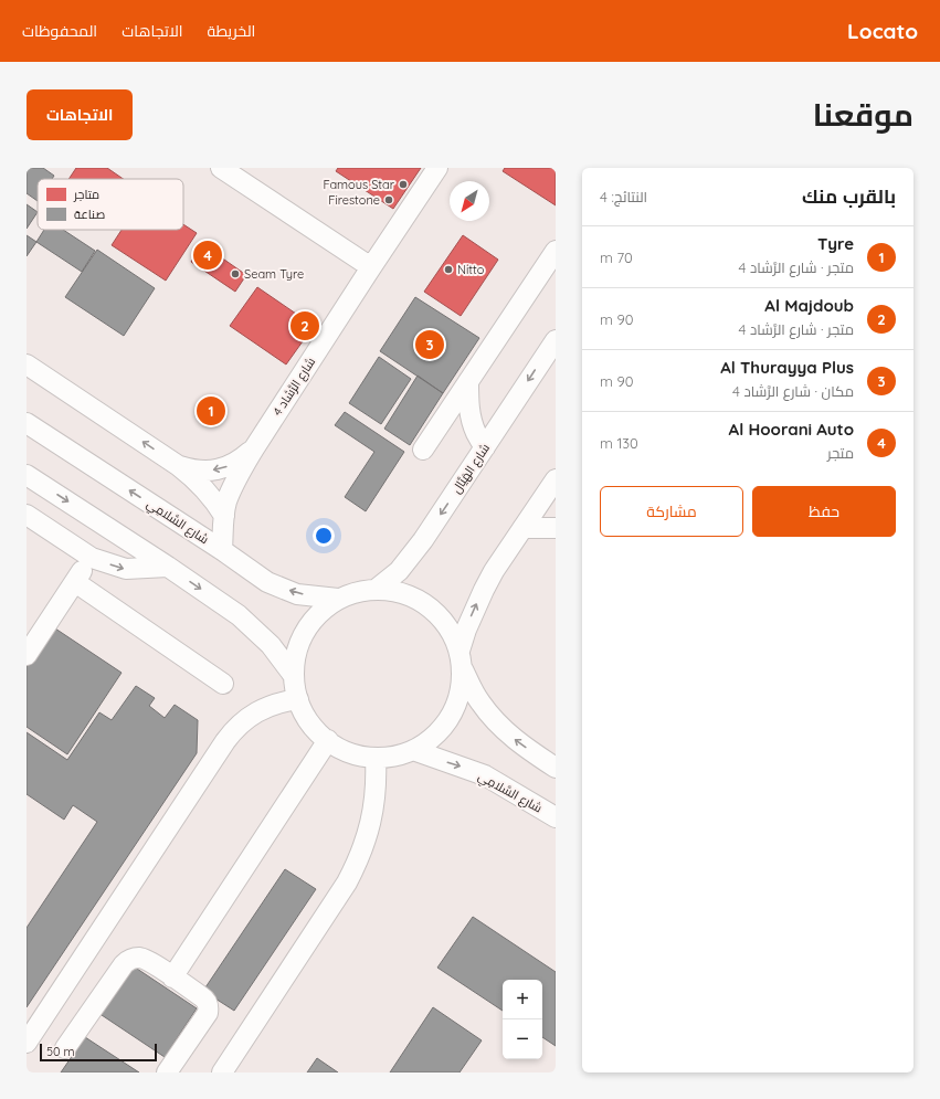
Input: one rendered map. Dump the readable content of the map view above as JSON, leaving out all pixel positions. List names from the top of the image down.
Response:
{
  "streets": {
    "street": ["شارع الرَّشاد 4", "شارع الهَيَّال", "شارع السَّلامِي"]
  },
  "crossings": [
    ["شارع الرَّشاد 4", "شارع السَّلامِي"]
  ],
  "places": [
    "Famous Star",
    "Firestone",
    "Nitto",
    "Seam Tyre"
  ],
  "legend": ["متاجر", "صناعة"],
  "scale_bar": "50 m",
  "north": "bottom left",
  "page": {
    "header": "Locato",
    "nav": ["الخريطة", "الاتجاهات", "المحفوظات"],
    "title": "موقعنا",
    "buttons": [
      "الاتجاهات",
      ["حفظ", "مشاركة"]
    ],
    "heading": ["بالقرب منك", "النتائج: 4"],
    "list": [
      {
        "mark": "1",
        "name": "Tyre",
        "note": "متجر · شارع الرَّشاد 4",
        "value": "70 m"
      },
      {
        "mark": "2",
        "name": "Al Majdoub",
        "note": "متجر · شارع الرَّشاد 4",
        "value": "90 m"
      },
      {
        "mark": "3",
        "name": "Al Thurayya Plus",
        "note": "مكان · شارع الرَّشاد 4",
        "value": "90 m"
      },
      {
        "mark": "4",
        "name": "Al Hoorani Auto",
        "note": "متجر",
        "value": "130 m"
      }
    ],
    "pins": [
      "4",
      "2",
      "3",
      "1"
    ],
    "map_buttons": ["+", "−"],
    "scale": "50 m"
  }
}
